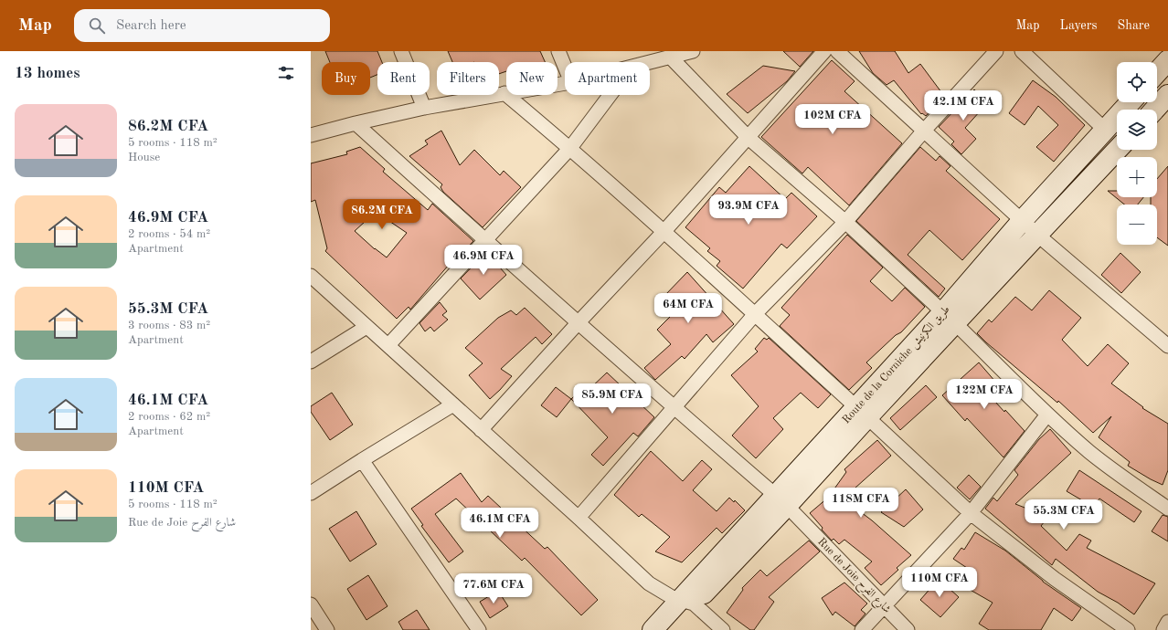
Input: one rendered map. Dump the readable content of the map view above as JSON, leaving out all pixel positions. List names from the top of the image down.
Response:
{
  "streets": {
    "street": ["Route de la Corniche طريق الكرنيش", "Rue de Joie شارع الفرح"]
  },
  "crossings": [
    ["Route de la Corniche طريق الكرنيش", "Rue de Joie شارع الفرح"]
  ],
  "page": {
    "header": "Map",
    "search": "Search here",
    "nav": ["Map", "Layers", "Share"],
    "heading": "13 homes",
    "map_buttons": ["+", "−"],
    "chip": [
      "Buy",
      "Rent",
      "Filters",
      "New",
      "Apartment"
    ],
    "price": [
      "42.1M CFA",
      "102M CFA",
      "93.9M CFA",
      "86.2M CFA",
      "46.9M CFA",
      "64M CFA",
      "122M CFA",
      "85.9M CFA",
      "118M CFA",
      "55.3M CFA",
      "46.1M CFA",
      "110M CFA",
      "77.6M CFA"
    ],
    "list": [
      {
        "name": "86.2M CFA",
        "note": "5 rooms · 118 m² · House"
      },
      {
        "name": "46.9M CFA",
        "note": "2 rooms · 54 m² · Apartment"
      },
      {
        "name": "55.3M CFA",
        "note": "3 rooms · 83 m² · Apartment"
      },
      {
        "name": "46.1M CFA",
        "note": "2 rooms · 62 m² · Apartment"
      },
      {
        "name": "110M CFA",
        "note": "5 rooms · 118 m² · Rue de Joie شارع الفرح"
      }
    ]
  }
}
